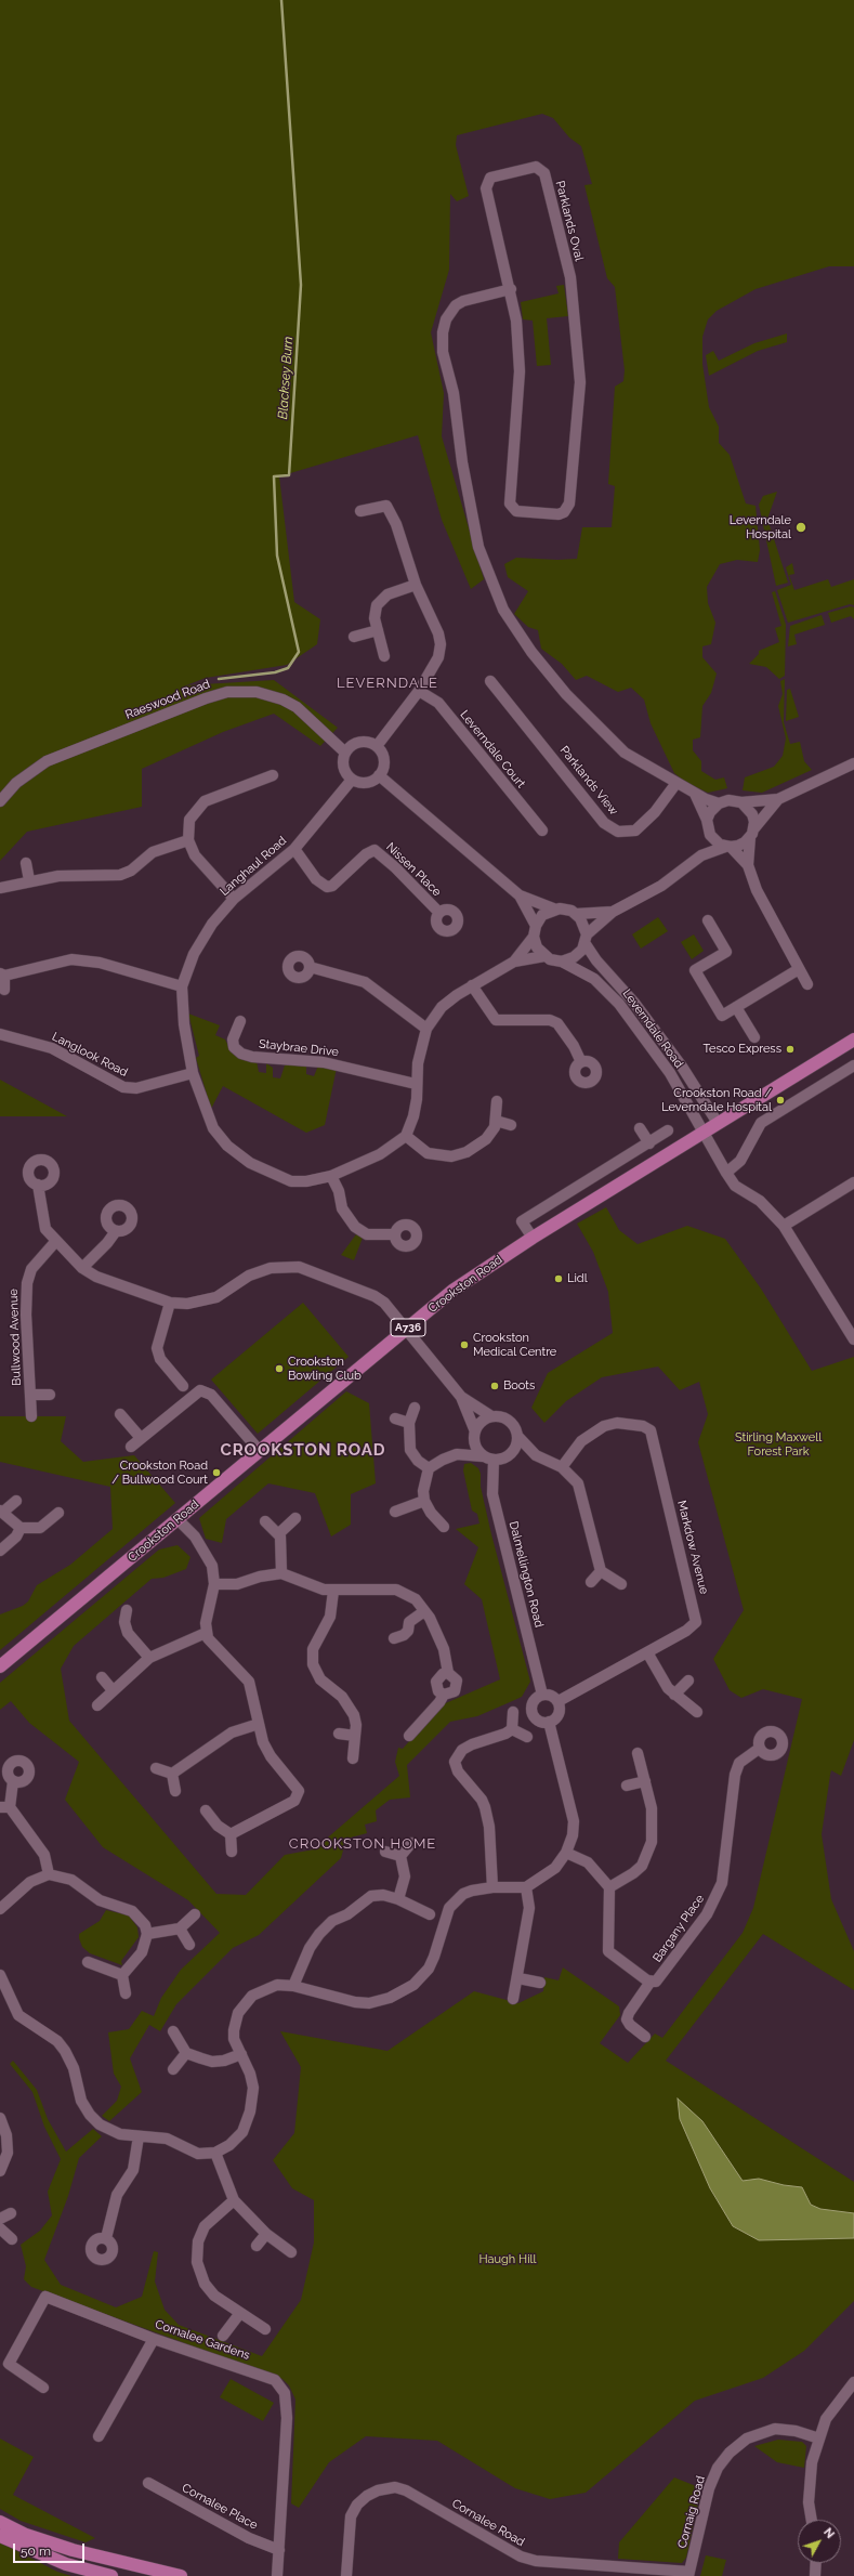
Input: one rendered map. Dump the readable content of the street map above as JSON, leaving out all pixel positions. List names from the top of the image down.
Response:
{
  "streets": {
    "main road": ["Crookston Road", "A736"],
    "street": [
      "Parklands Oval",
      "Raeswood Road",
      "Leverndale Court",
      "Parklands View",
      "Langhaul Road",
      "Nissen Place",
      "Leverndale Road",
      "Staybrae Drive",
      "Langlook Road",
      "Bullwood Avenue",
      "Markdow Avenue",
      "Dalmellington Road",
      "Bargany Place",
      "Cornalee Gardens",
      "Cornalee Place",
      "Cornaig Road",
      "Cornalee Road"
    ]
  },
  "crossings": [
    ["Raeswood Road", "Langhaul Road"],
    ["Langhaul Road", "Nissen Place"],
    ["Langhaul Road", "Langlook Road"],
    ["Leverndale Road", "Crookston Road"],
    ["Markdow Avenue", "Dalmellington Road"],
    ["Cornalee Gardens", "Cornalee Place"],
    ["Cornaig Road", "Cornalee Road"]
  ],
  "districts": ["LEVERNDALE", "CROOKSTON ROAD", "CROOKSTON HOME"],
  "water": ["Blacksey Burn"],
  "parks": ["Stirling Maxwell Forest Park", "Haugh Hill"],
  "places": [
    "Leverndale Hospital",
    "Tesco Express",
    "Crookston Road / Leverndale Hospital",
    "Lidl",
    "Crookston Medical Centre",
    "Crookston Bowling Club",
    "Boots",
    "Crookston Road / Bullwood Court"
  ],
  "scale_bar": "50 m",
  "north": "top right"
}
